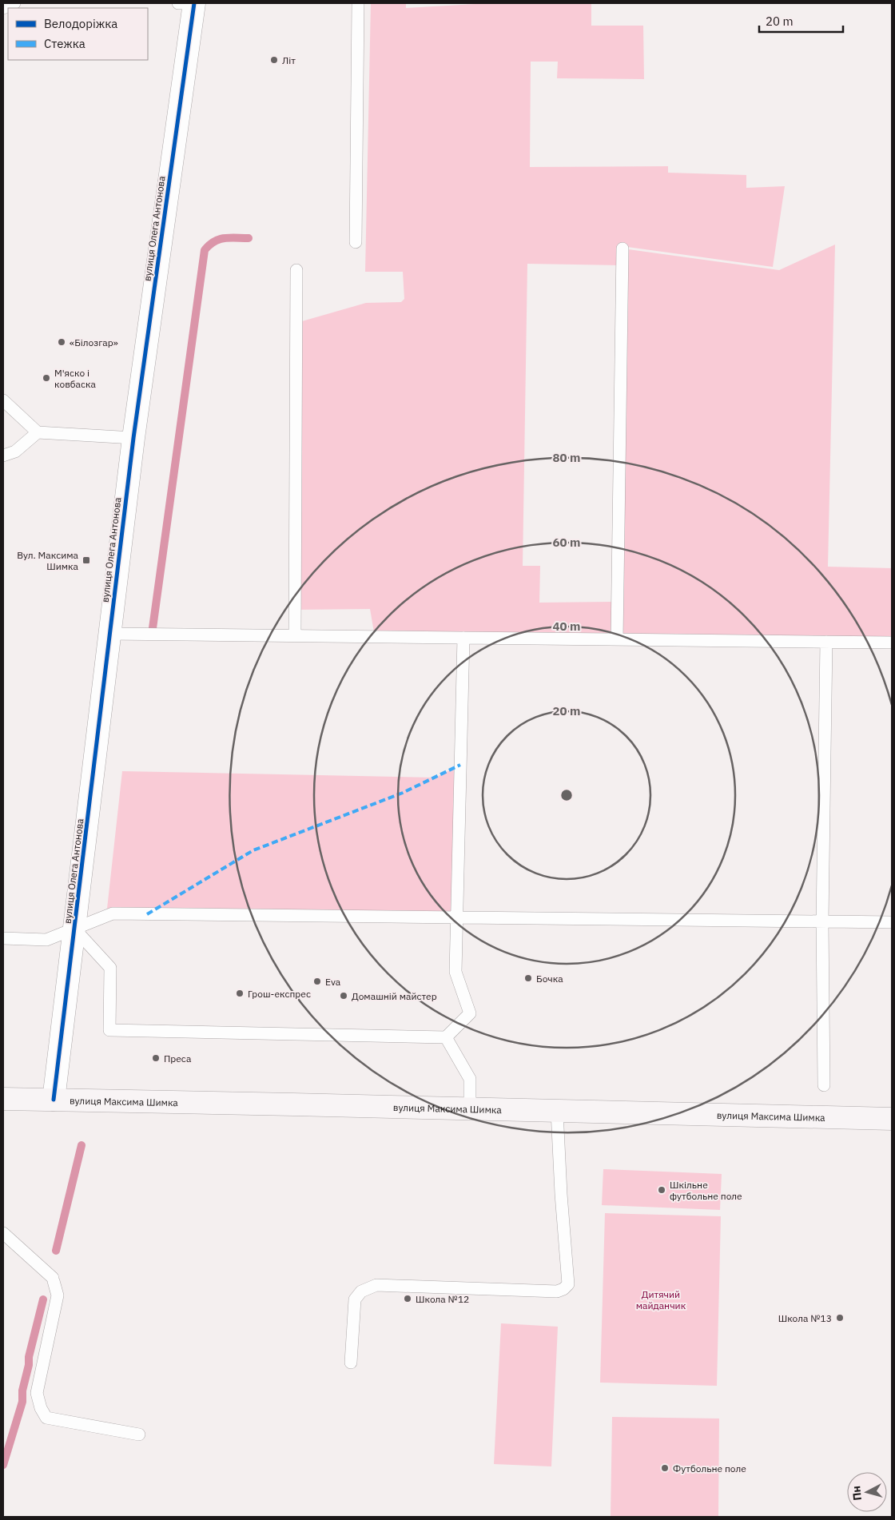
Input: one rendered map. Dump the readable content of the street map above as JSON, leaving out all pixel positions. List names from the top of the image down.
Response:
{
  "streets": {
    "main road": ["вулиця Максима Шимка"],
    "street": ["вулиця Олега Антонова"]
  },
  "crossings": [
    ["вулиця Олега Антонова", "вулиця Максима Шимка"]
  ],
  "parks": ["Дитячий майданчик"],
  "places": {
    "other": [
      "Літ",
      "«Білозгар»",
      "М'яско і ковбаска",
      "Бочка",
      "Eva",
      "Грош-експрес",
      "Домашній майстер",
      "Преса",
      "Шкільне футбольне поле",
      "Школа №12",
      "Школа №13",
      "Футбольне поле"
    ],
    "transit": ["Вул. Максима Шимка"]
  },
  "legend": ["Велодоріжка", "Стежка"],
  "scale_bar": "20 m",
  "north": "left",
  "rings": [
    "80 m",
    "60 m",
    "40 m",
    "20 m"
  ]
}
